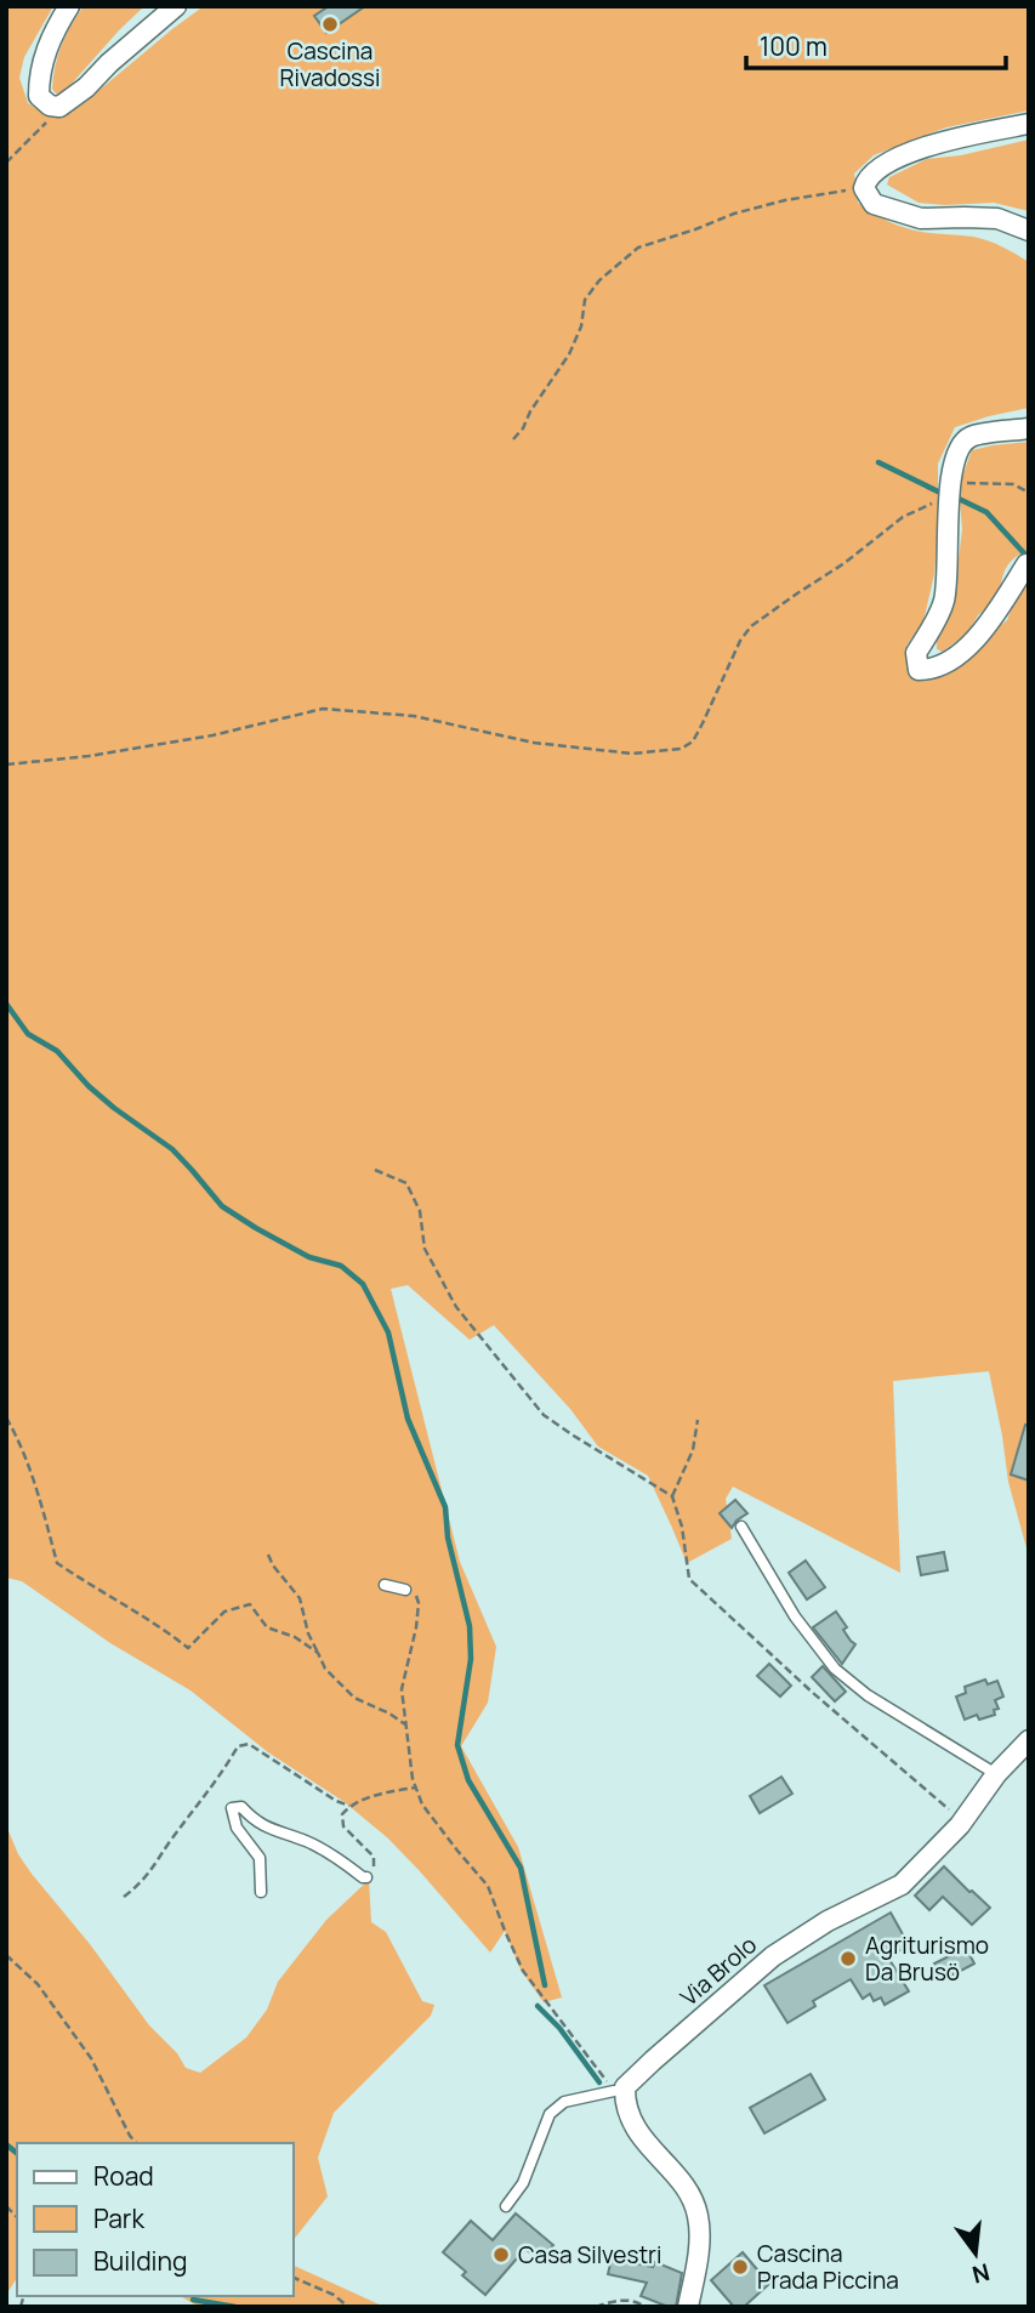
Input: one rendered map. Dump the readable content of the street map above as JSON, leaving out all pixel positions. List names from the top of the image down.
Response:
{
  "streets": {
    "street": ["Via Brolo"]
  },
  "places": [
    "Cascina Rivadossi",
    "Agriturismo Da Brusö",
    "Casa Silvestri",
    "Cascina Prada Piccina"
  ],
  "legend": ["Road", "Park", "Building"],
  "scale_bar": "100 m",
  "north": "bottom"
}
